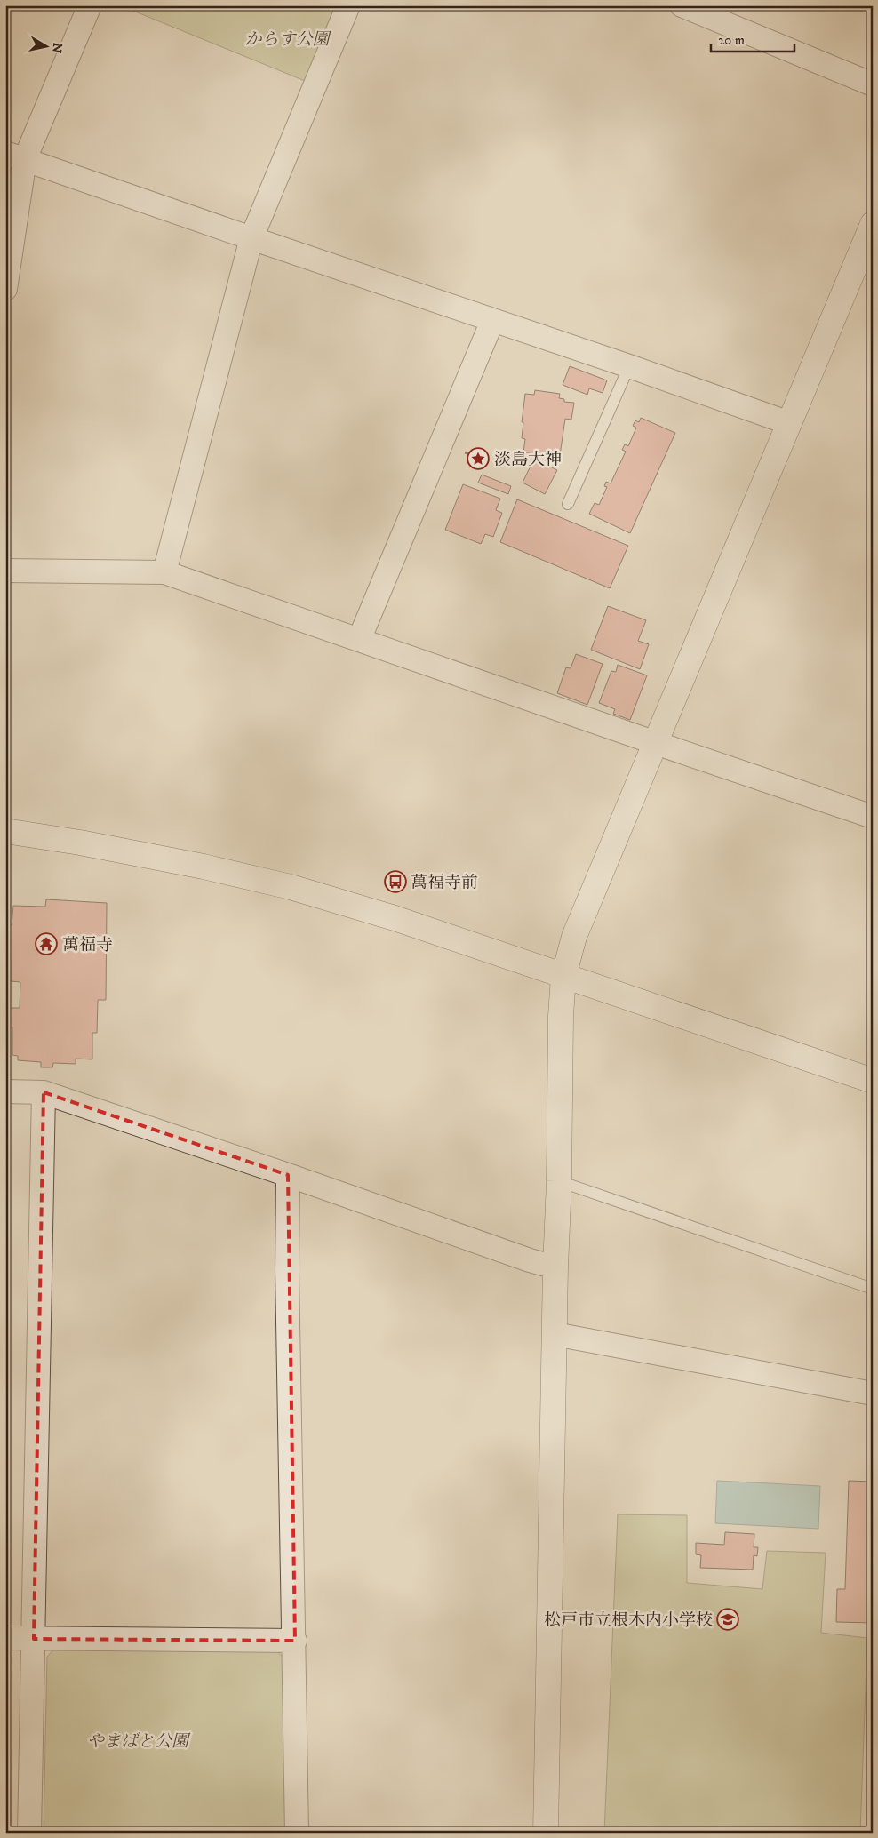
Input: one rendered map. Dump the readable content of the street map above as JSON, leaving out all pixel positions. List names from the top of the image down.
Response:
{
  "parks": ["からす公園", "やまばと公園"],
  "places": {
    "place": ["淡島大神"],
    "bus stop": ["萬福寺前"],
    "temple": ["萬福寺"],
    "school or university": ["松戸市立根木内小学校"]
  },
  "scale_bar": "20 m",
  "north": "right"
}
